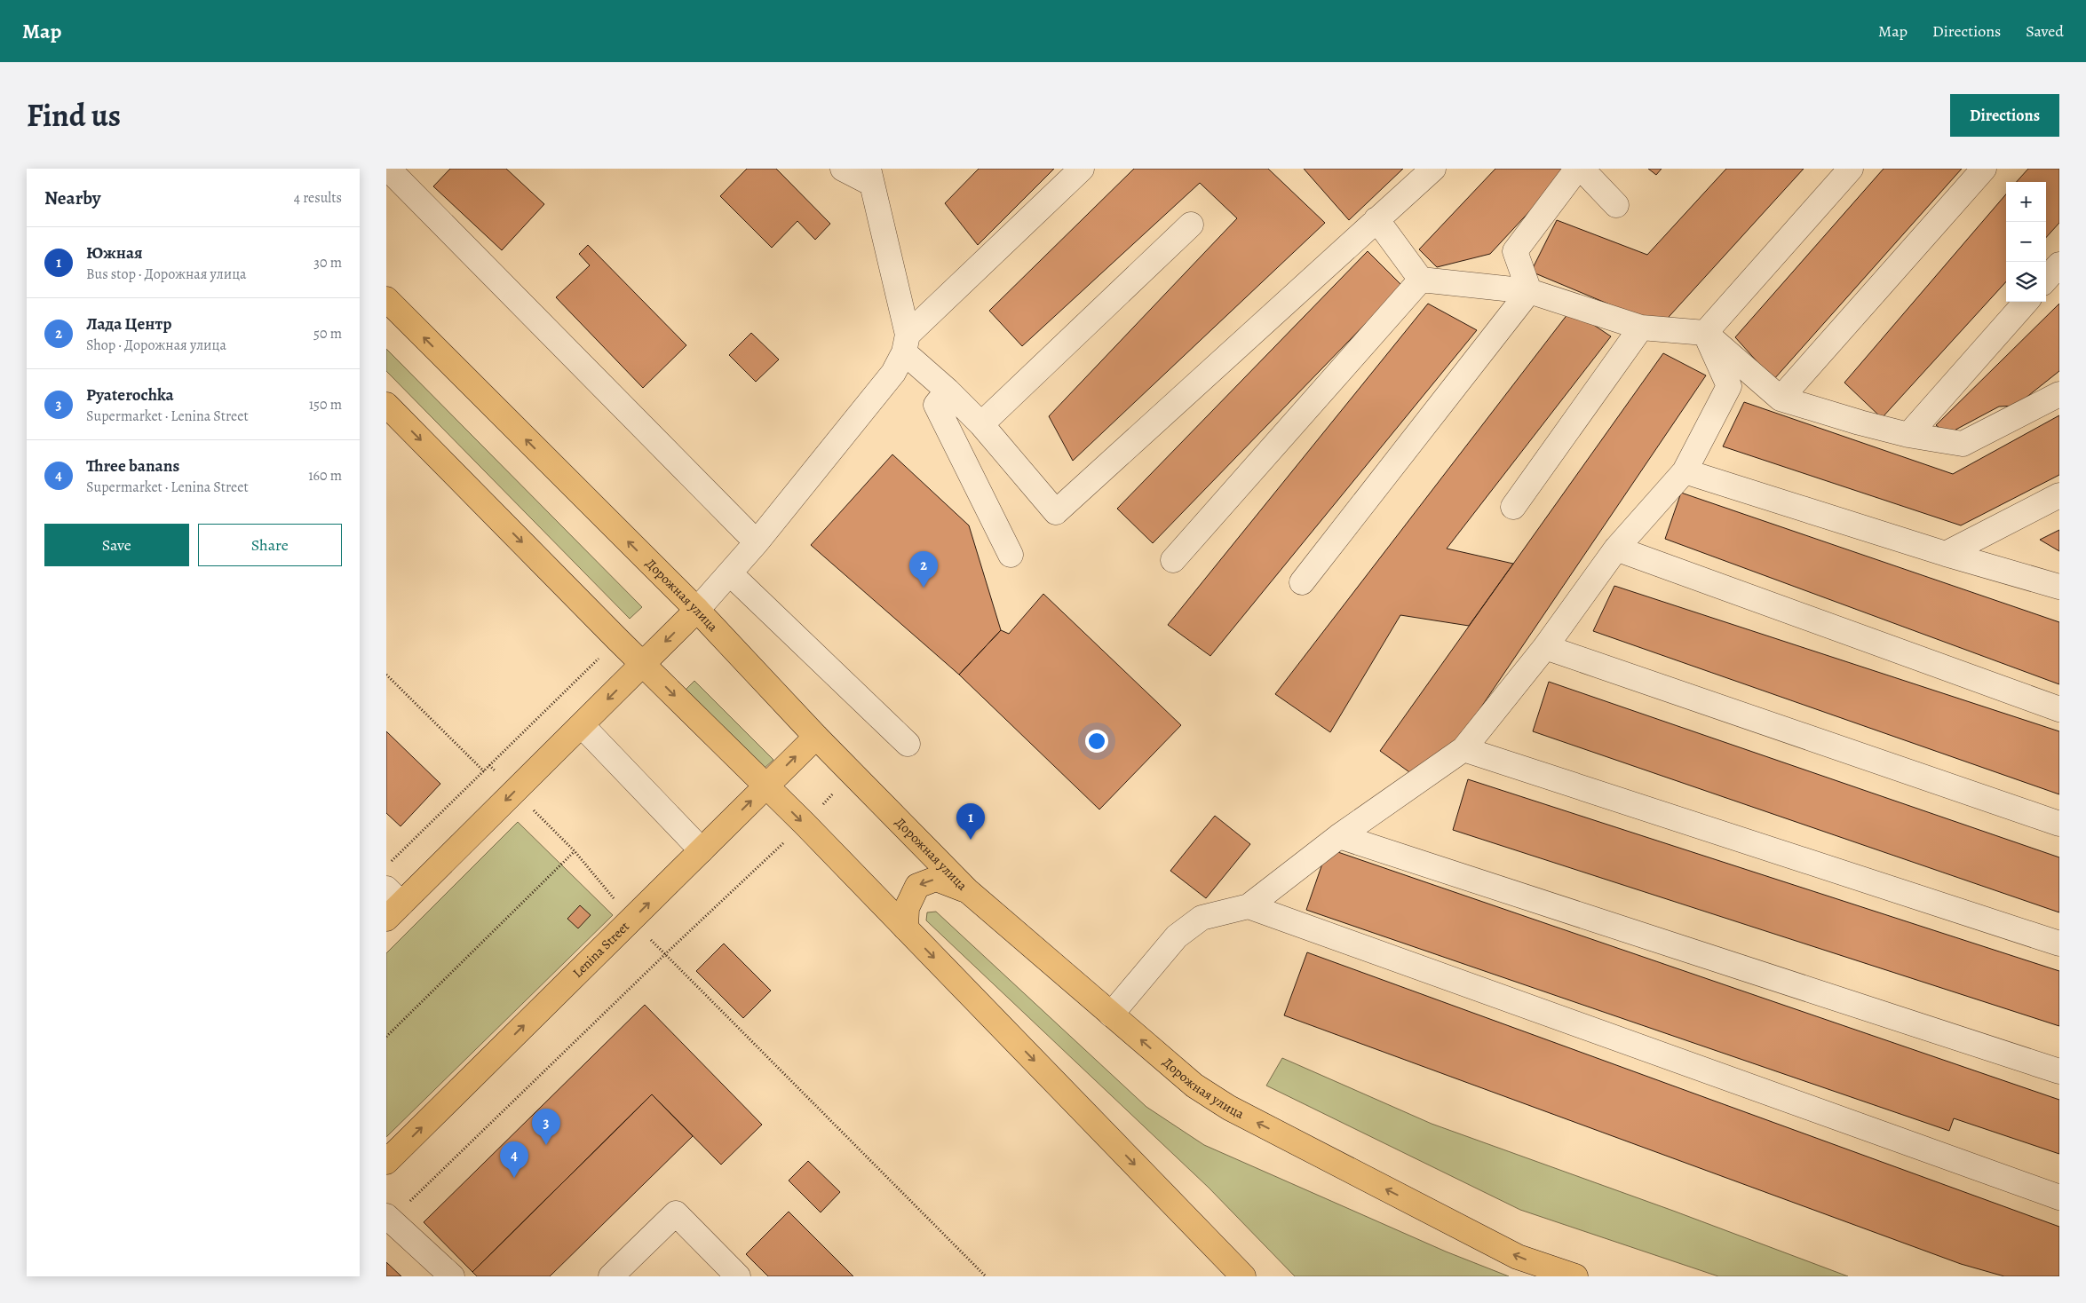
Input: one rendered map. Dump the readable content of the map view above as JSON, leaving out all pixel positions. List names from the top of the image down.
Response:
{
  "streets": {
    "main road": ["Дорожная улица", "Lenina Street"]
  },
  "crossings": [
    ["Дорожная улица", "Lenina Street"]
  ],
  "page": {
    "header": "Map",
    "nav": ["Map", "Directions", "Saved"],
    "title": "Find us",
    "buttons": [
      "Directions",
      ["Save", "Share"]
    ],
    "heading": ["Nearby", "4 results"],
    "map_buttons": ["+", "−"],
    "list": [
      {
        "mark": "1",
        "name": "Южная",
        "note": "Bus stop · Дорожная улица",
        "value": "30 m"
      },
      {
        "mark": "2",
        "name": "Лада Центр",
        "note": "Shop · Дорожная улица",
        "value": "50 m"
      },
      {
        "mark": "3",
        "name": "Pyaterochka",
        "note": "Supermarket · Lenina Street",
        "value": "150 m"
      },
      {
        "mark": "4",
        "name": "Three banans",
        "note": "Supermarket · Lenina Street",
        "value": "160 m"
      }
    ],
    "pins": [
      "2",
      "1",
      "3",
      "4"
    ]
  }
}
